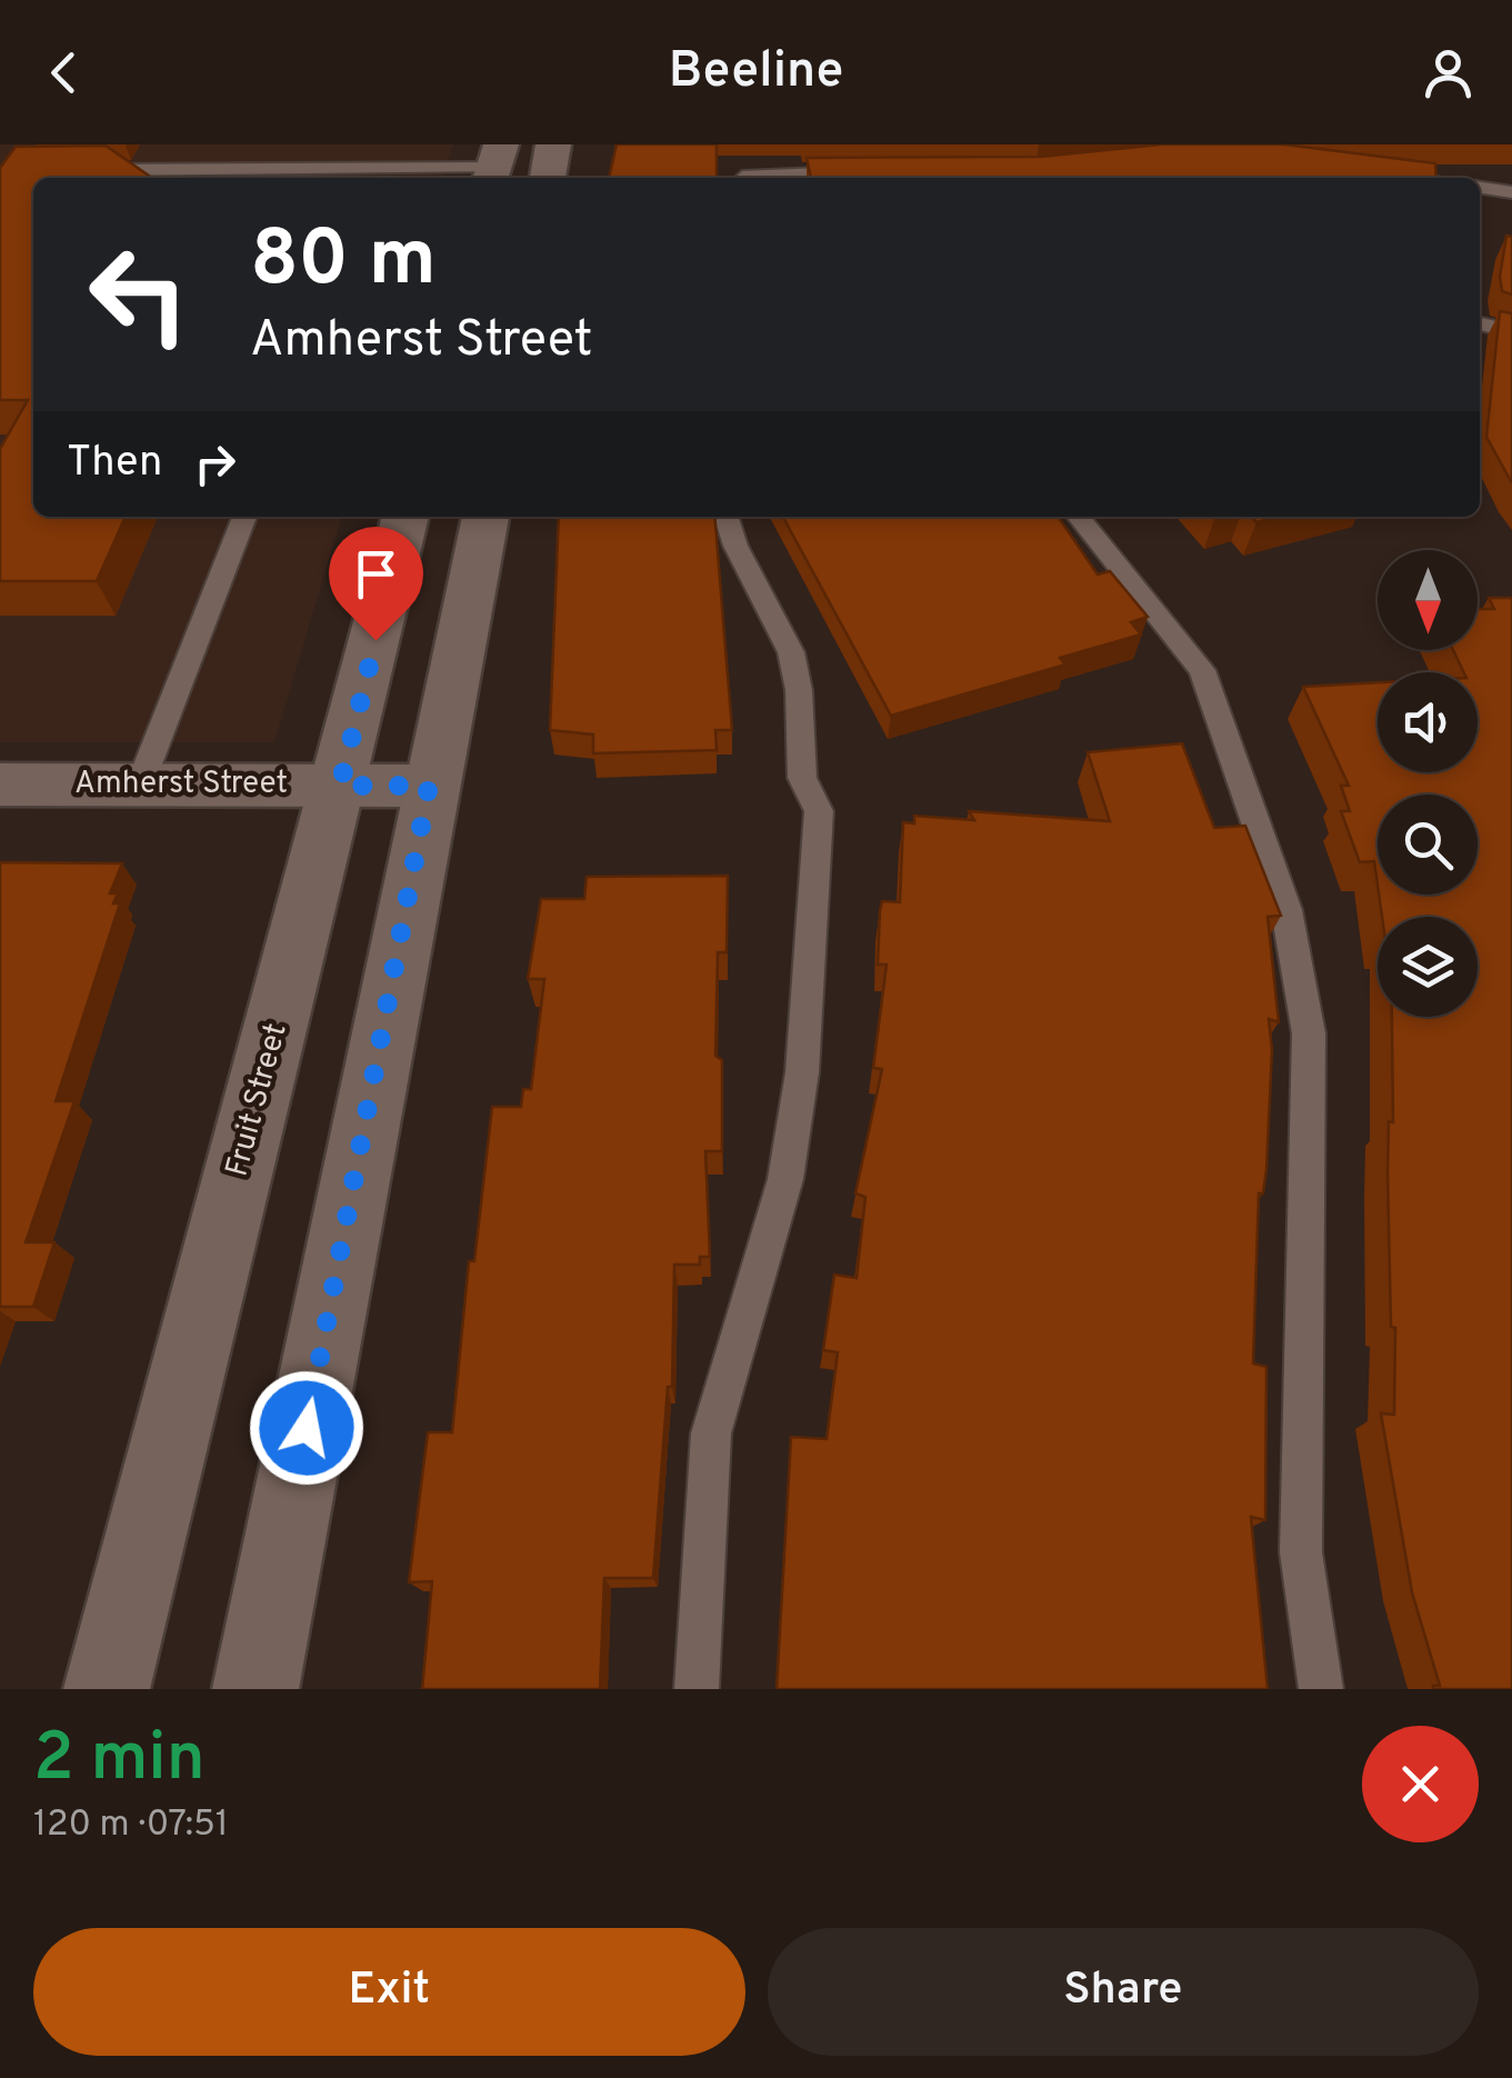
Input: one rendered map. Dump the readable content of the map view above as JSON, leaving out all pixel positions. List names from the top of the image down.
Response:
{
  "streets": {
    "main road": ["Amherst Street", "Fruit Street"]
  },
  "crossings": [
    ["Amherst Street", "Fruit Street"]
  ],
  "north": "bottom",
  "page": {
    "header": "Beeline",
    "turn": ["80 m", "Amherst Street"],
    "then": "Then",
    "heading": ["2 min", "120 m · 07:51"],
    "buttons": ["Exit", "Share"]
  }
}
